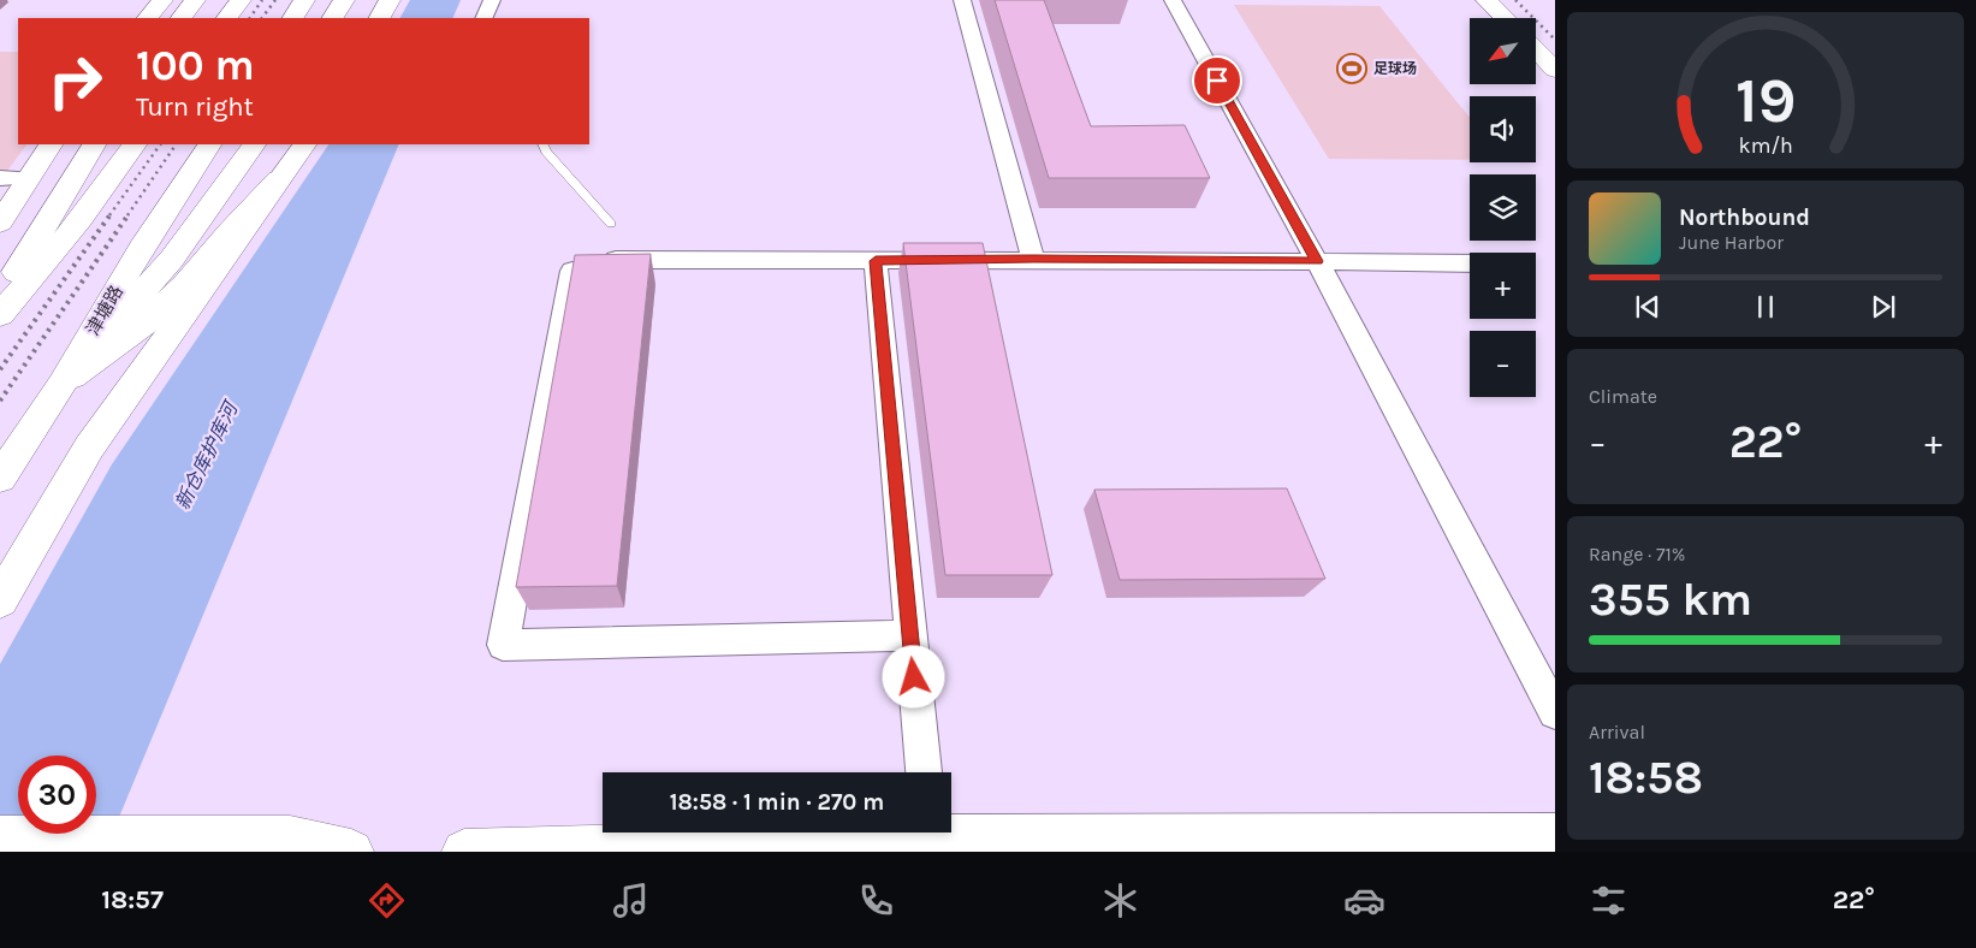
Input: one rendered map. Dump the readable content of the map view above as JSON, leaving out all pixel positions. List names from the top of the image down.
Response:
{
  "streets": {
    "main road": ["津塘路"]
  },
  "water": ["新仓库护库河"],
  "places": {
    "sports": ["足球场"]
  },
  "north": "bottom left",
  "page": {
    "map_buttons": ["+", "−"],
    "turn": ["100 m", "Turn right"],
    "song": ["Northbound", "June Harbor"],
    "tile": [
      "Climate",
      ["Range · 71%", "355 km"],
      ["Arrival", "18:58"]
    ],
    "heat": ["−", "22°", "+"],
    "limit": "30",
    "trip": "18:58 · 1 min · 270 m",
    "tabs": ["18:57", "22°"],
    "gauge": ["19", "km/h"]
  }
}
